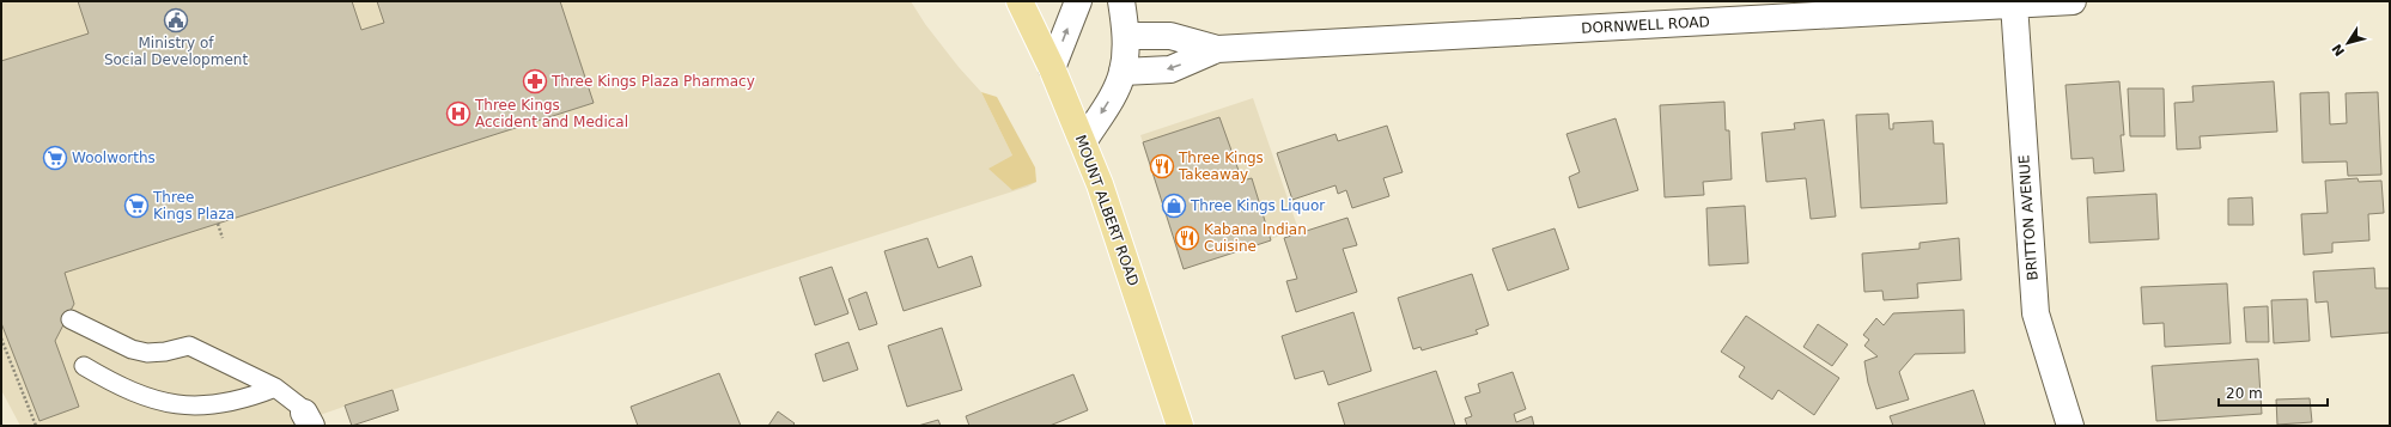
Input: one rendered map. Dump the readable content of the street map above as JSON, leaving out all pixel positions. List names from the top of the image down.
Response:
{
  "streets": {
    "main road": ["MOUNT ALBERT ROAD"],
    "street": ["DORNWELL ROAD", "BRITTON AVENUE"]
  },
  "crossings": [
    ["DORNWELL ROAD", "BRITTON AVENUE"]
  ],
  "places": {
    "public building": ["Ministry of Social Development"],
    "pharmacy": ["Three Kings Plaza Pharmacy"],
    "hospital": ["Three Kings Accident and Medical"],
    "supermarket": ["Woolworths", "Three Kings Plaza"],
    "restaurant": ["Three Kings Takeaway", "Kabana Indian Cuisine"],
    "shop": ["Three Kings Liquor"]
  },
  "scale_bar": "20 m",
  "north": "bottom left"
}
